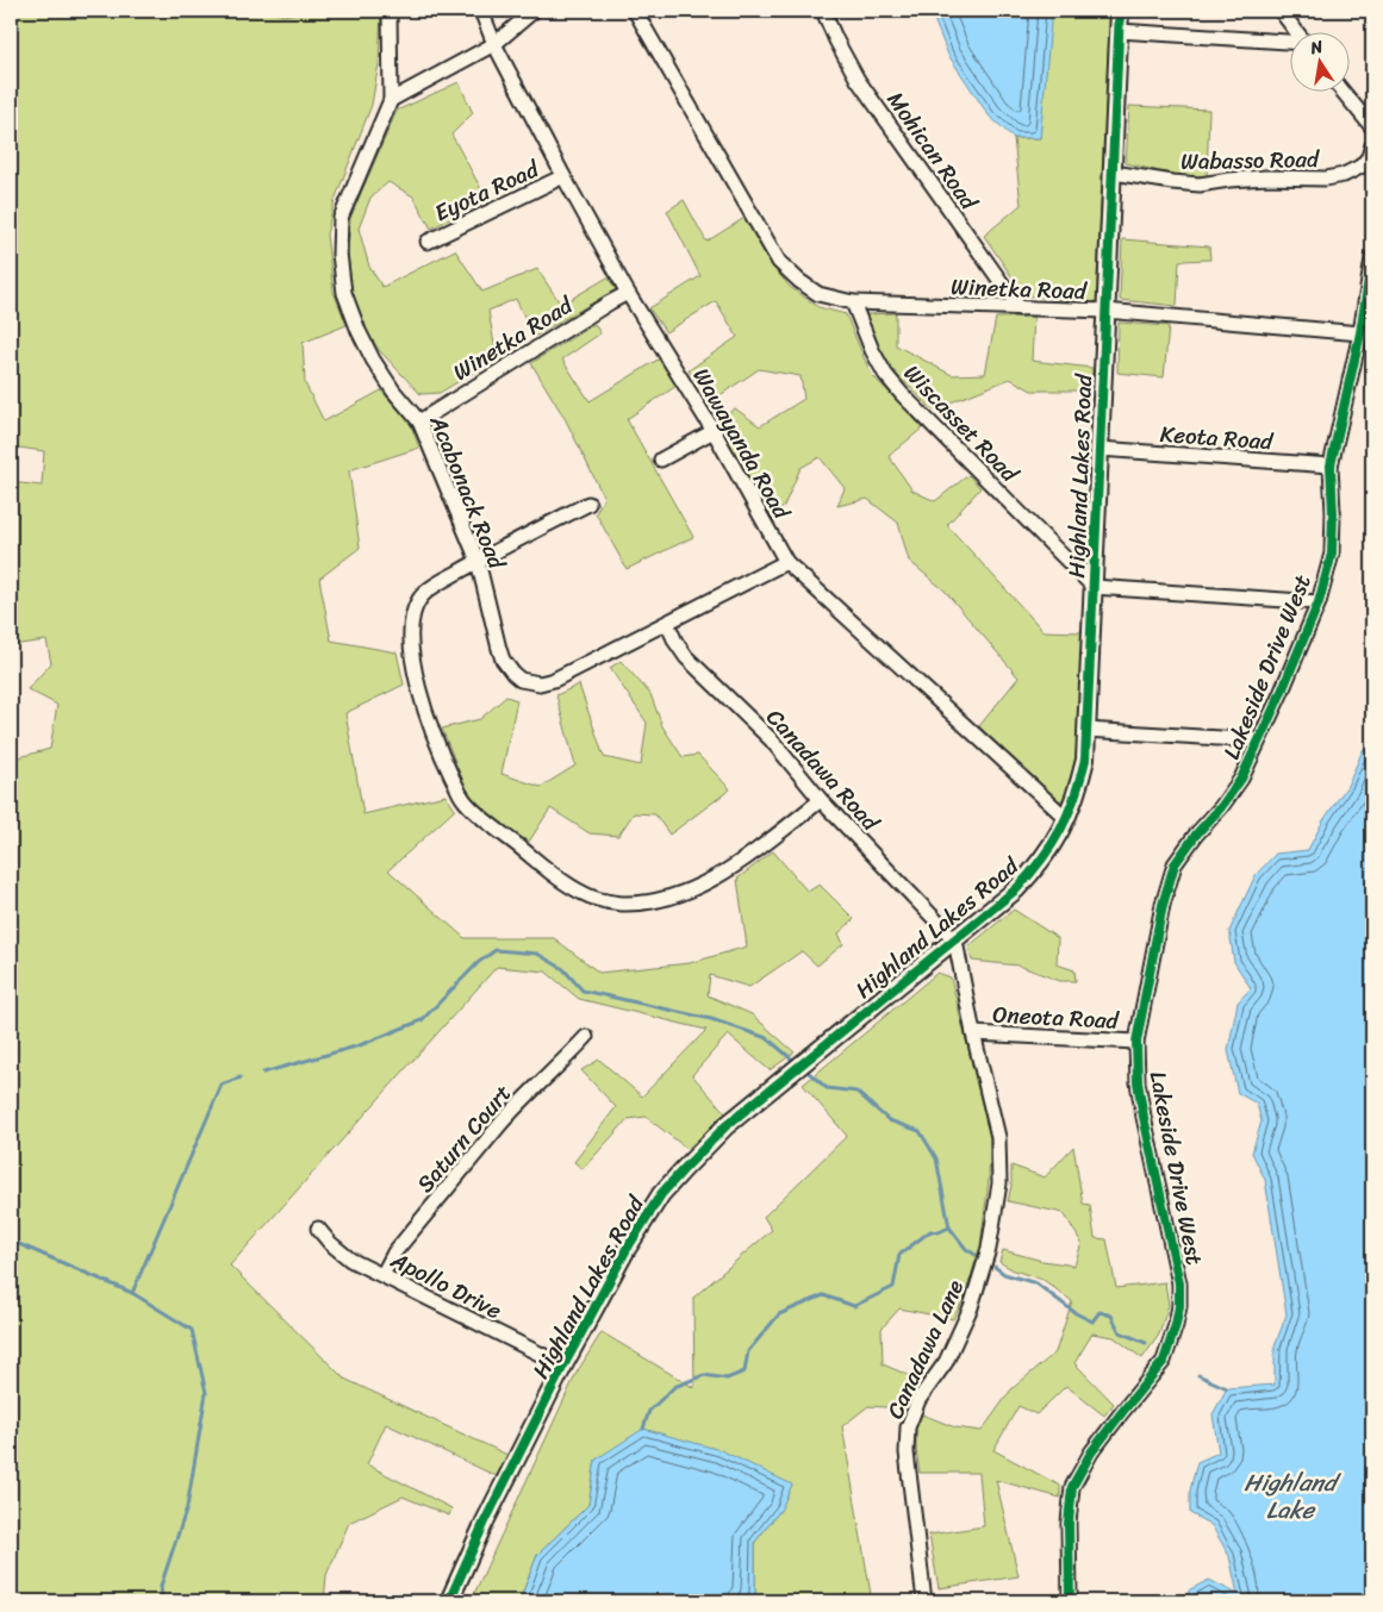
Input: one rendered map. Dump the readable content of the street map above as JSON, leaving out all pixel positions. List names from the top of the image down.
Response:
{
  "streets": {
    "street": [
      "Mohican Road",
      "Wabasso Road",
      "Eyota Road",
      "Winetka Road",
      "Wiscasset Road",
      "Keota Road",
      "Wawayanda Road",
      "Highland Lakes Road",
      "Acabonack Road",
      "Lakeside Drive West",
      "Canadawa Road",
      "Oneota Road",
      "Saturn Court",
      "Apollo Drive",
      "Canadawa Lane"
    ]
  },
  "crossings": [
    ["Mohican Road", "Winetka Road"],
    ["Wabasso Road", "Highland Lakes Road"],
    ["Eyota Road", "Wawayanda Road"],
    ["Winetka Road", "Wiscasset Road"],
    ["Winetka Road", "Wawayanda Road"],
    ["Winetka Road", "Highland Lakes Road"],
    ["Winetka Road", "Acabonack Road"],
    ["Winetka Road", "Lakeside Drive West"],
    ["Wiscasset Road", "Highland Lakes Road"],
    ["Keota Road", "Highland Lakes Road"],
    ["Keota Road", "Lakeside Drive West"],
    ["Wawayanda Road", "Highland Lakes Road"],
    ["Wawayanda Road", "Acabonack Road"],
    ["Highland Lakes Road", "Canadawa Road"],
    ["Highland Lakes Road", "Apollo Drive"],
    ["Highland Lakes Road", "Canadawa Lane"],
    ["Acabonack Road", "Canadawa Road"],
    ["Lakeside Drive West", "Oneota Road"],
    ["Canadawa Road", "Canadawa Lane"],
    ["Oneota Road", "Canadawa Lane"],
    ["Saturn Court", "Apollo Drive"]
  ],
  "water": ["Highland Lake"],
  "north": "top"
}
